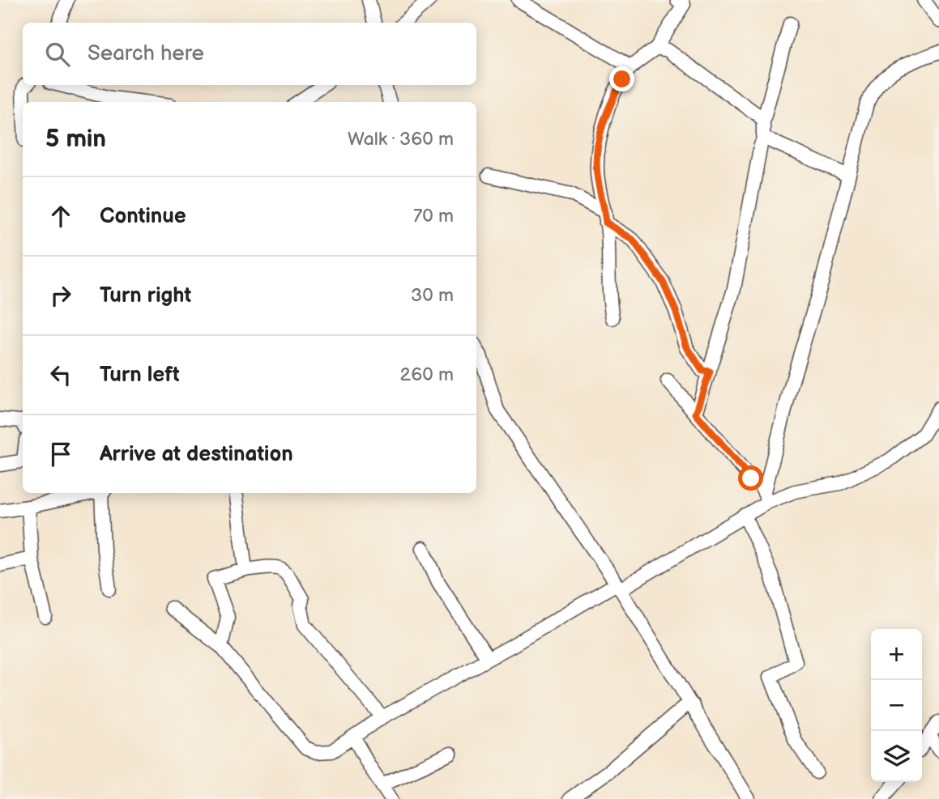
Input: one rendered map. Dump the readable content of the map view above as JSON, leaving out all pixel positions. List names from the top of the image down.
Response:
{
  "page": {
    "search": "Search here",
    "heading": ["5 min", "Walk · 360 m"],
    "list": [
      ["Continue", "70 m"],
      ["Turn right", "30 m"],
      ["Turn left", "260 m"],
      "Arrive at destination"
    ],
    "map_buttons": ["+", "−"]
  }
}
